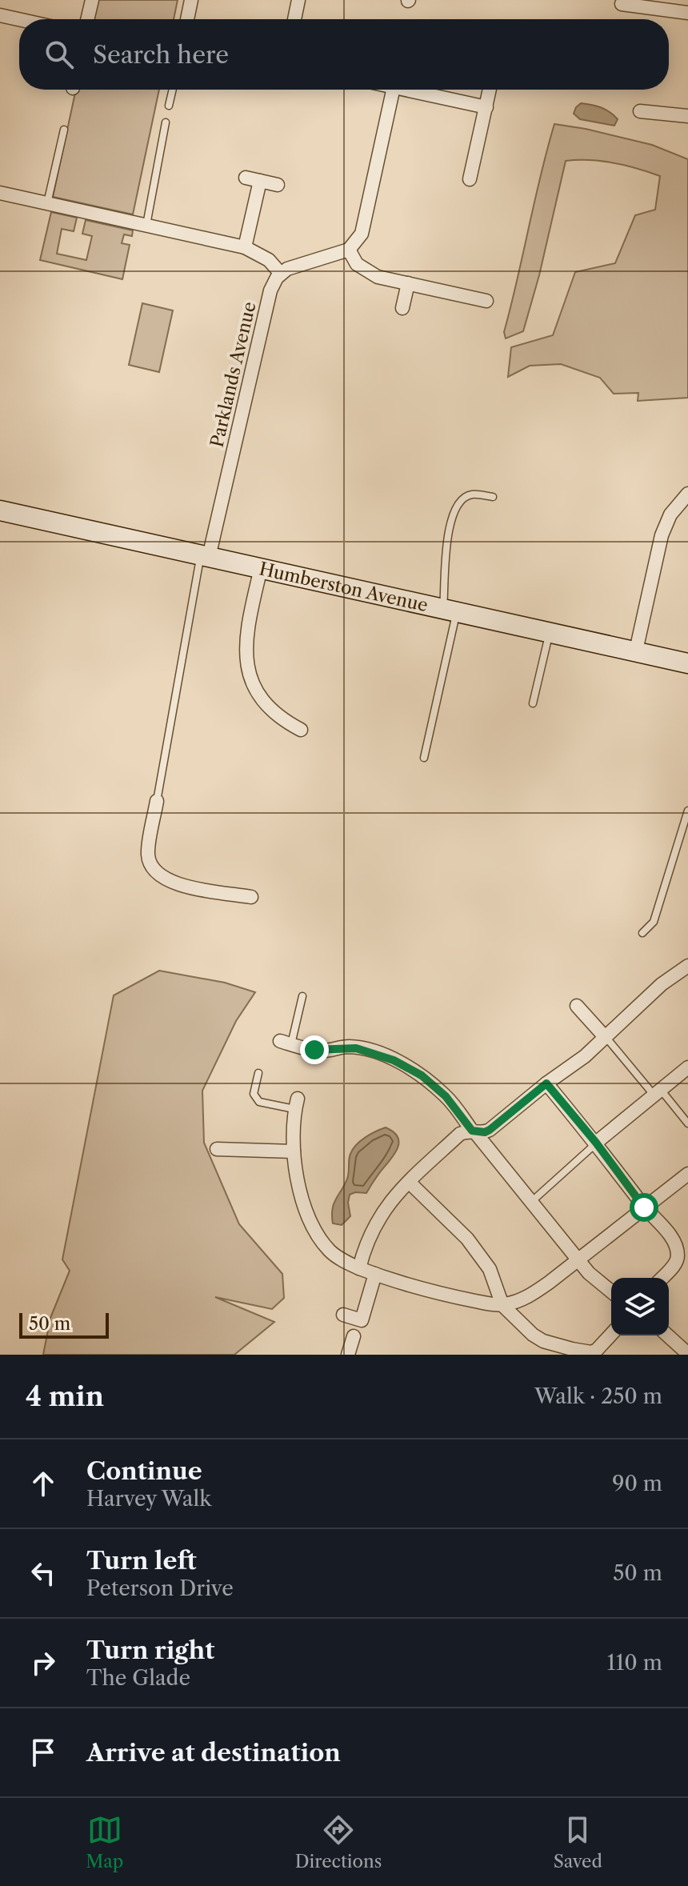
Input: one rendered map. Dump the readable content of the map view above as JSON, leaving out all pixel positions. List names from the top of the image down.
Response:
{
  "streets": {
    "main road": ["Humberston Avenue"],
    "street": ["Parklands Avenue"]
  },
  "crossings": [
    ["Parklands Avenue", "Humberston Avenue"]
  ],
  "scale_bar": "50 m",
  "page": {
    "search": "Search here",
    "scale": "50 m",
    "heading": ["4 min", "Walk · 250 m"],
    "list": [
      ["Continue", "Harvey Walk", "90 m"],
      ["Turn left", "Peterson Drive", "50 m"],
      ["Turn right", "The Glade", "110 m"],
      "Arrive at destination"
    ],
    "nav": ["Map", "Directions", "Saved"]
  }
}
